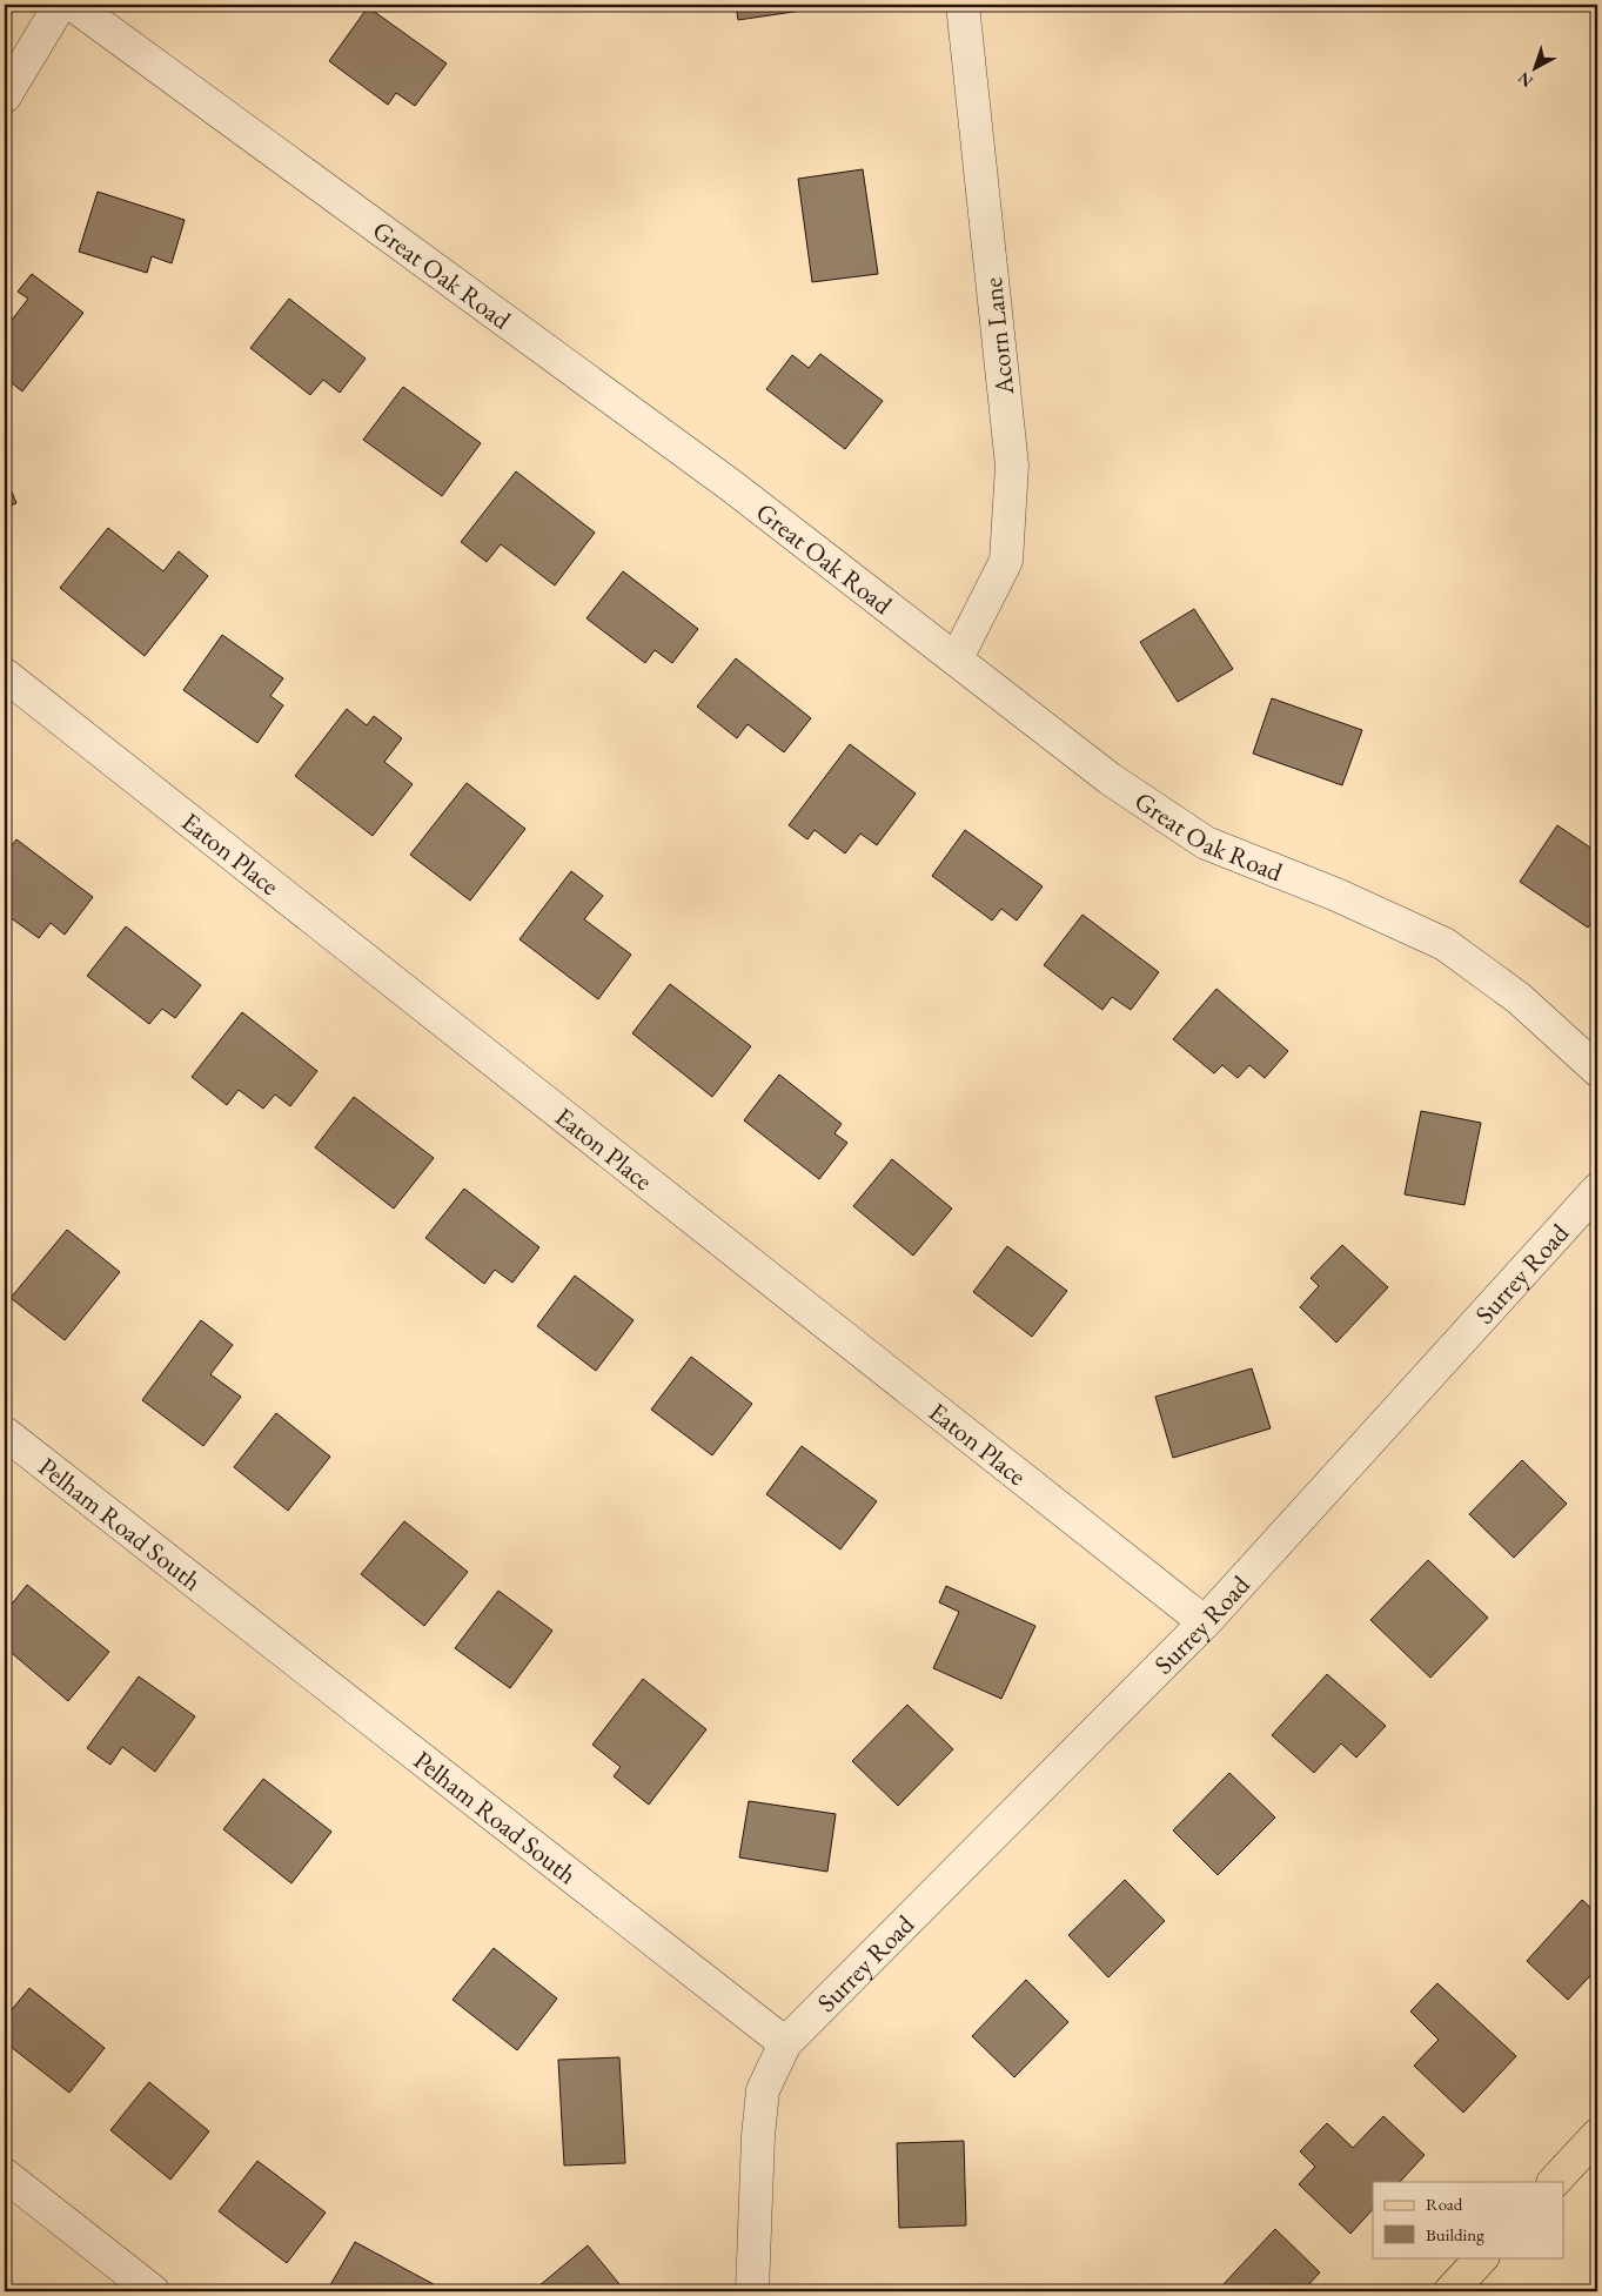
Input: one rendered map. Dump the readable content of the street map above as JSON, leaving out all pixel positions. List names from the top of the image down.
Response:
{
  "streets": {
    "street": [
      "Great Oak Road",
      "Acorn Lane",
      "Eaton Place",
      "Surrey Road",
      "Pelham Road South"
    ]
  },
  "crossings": [
    ["Great Oak Road", "Acorn Lane"],
    ["Eaton Place", "Surrey Road"],
    ["Surrey Road", "Pelham Road South"]
  ],
  "legend": ["Road", "Building"],
  "north": "bottom left"
}
